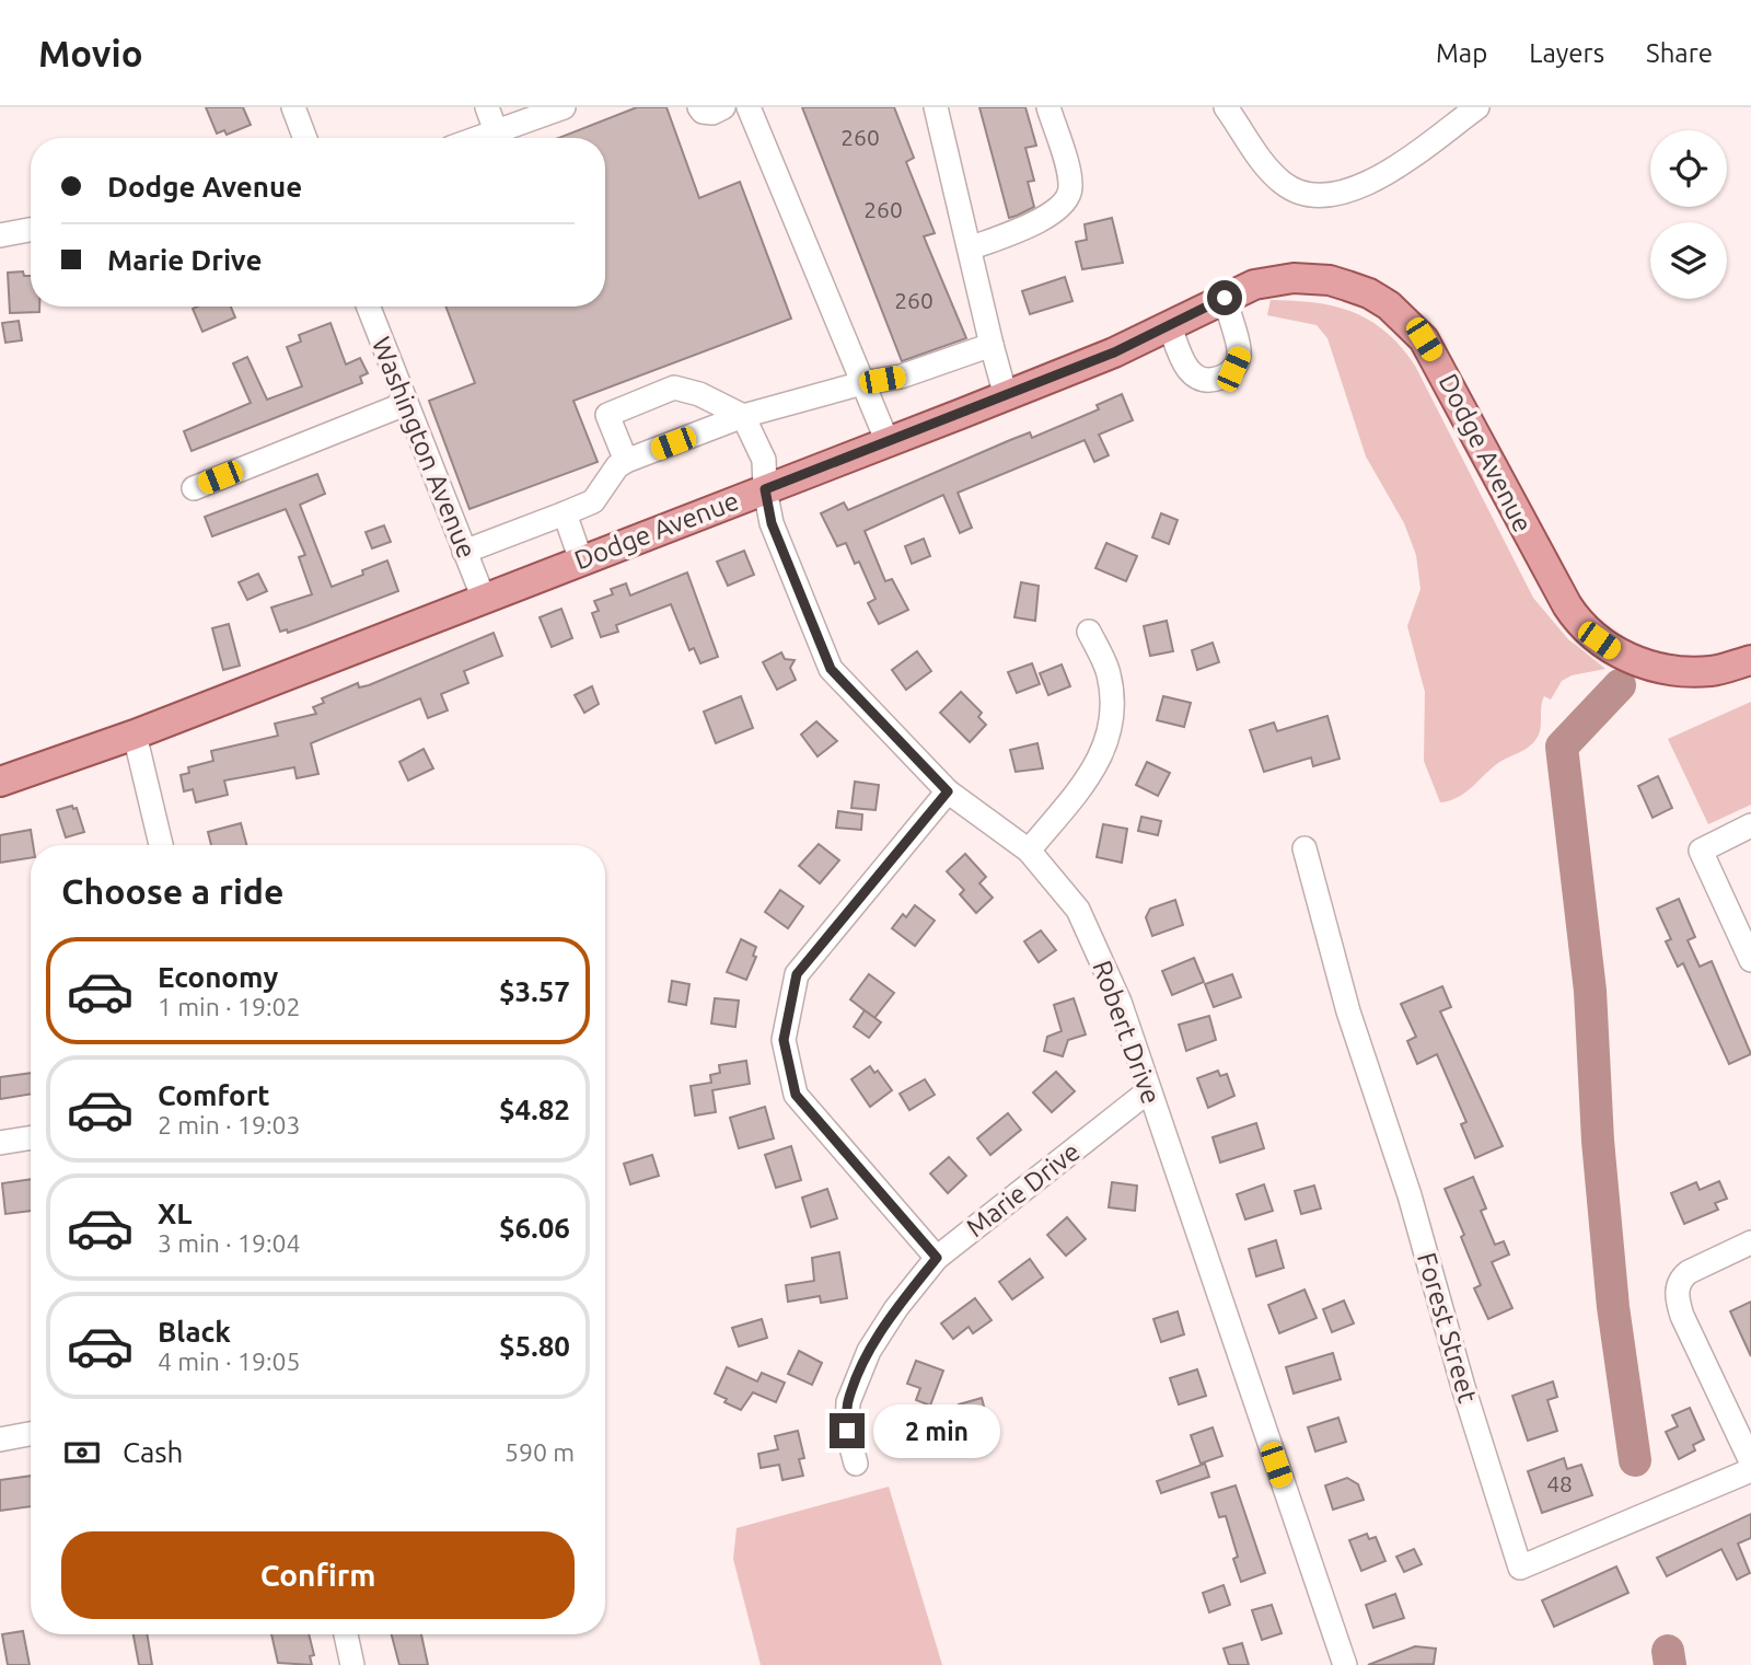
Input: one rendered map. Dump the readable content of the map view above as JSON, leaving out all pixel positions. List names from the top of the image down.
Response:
{
  "streets": {
    "main road": ["Dodge Avenue"],
    "street": [
      "Washington Avenue",
      "Robert Drive",
      "Marie Drive",
      "Forest Street"
    ]
  },
  "crossings": [
    ["Washington Avenue", "Dodge Avenue"],
    ["Dodge Avenue", "Robert Drive"],
    ["Robert Drive", "Marie Drive"]
  ],
  "house_numbers": [
    "260",
    "260",
    "260",
    "48"
  ],
  "page": {
    "header": "Movio",
    "nav": ["Map", "Layers", "Share"],
    "banner": ["Dodge Avenue", "Marie Drive"],
    "heading": "Choose a ride",
    "list": [
      {
        "name": "Economy",
        "note": "1 min · 19:02",
        "value": "$3.57"
      },
      {
        "name": "Comfort",
        "note": "2 min · 19:03",
        "value": "$4.82"
      },
      {
        "name": "XL",
        "note": "3 min · 19:04",
        "value": "$6.06"
      },
      {
        "name": "Black",
        "note": "4 min · 19:05",
        "value": "$5.80"
      }
    ],
    "bubble": "2 min",
    "pay": ["Cash", "590 m"],
    "buttons": "Confirm"
  }
}
